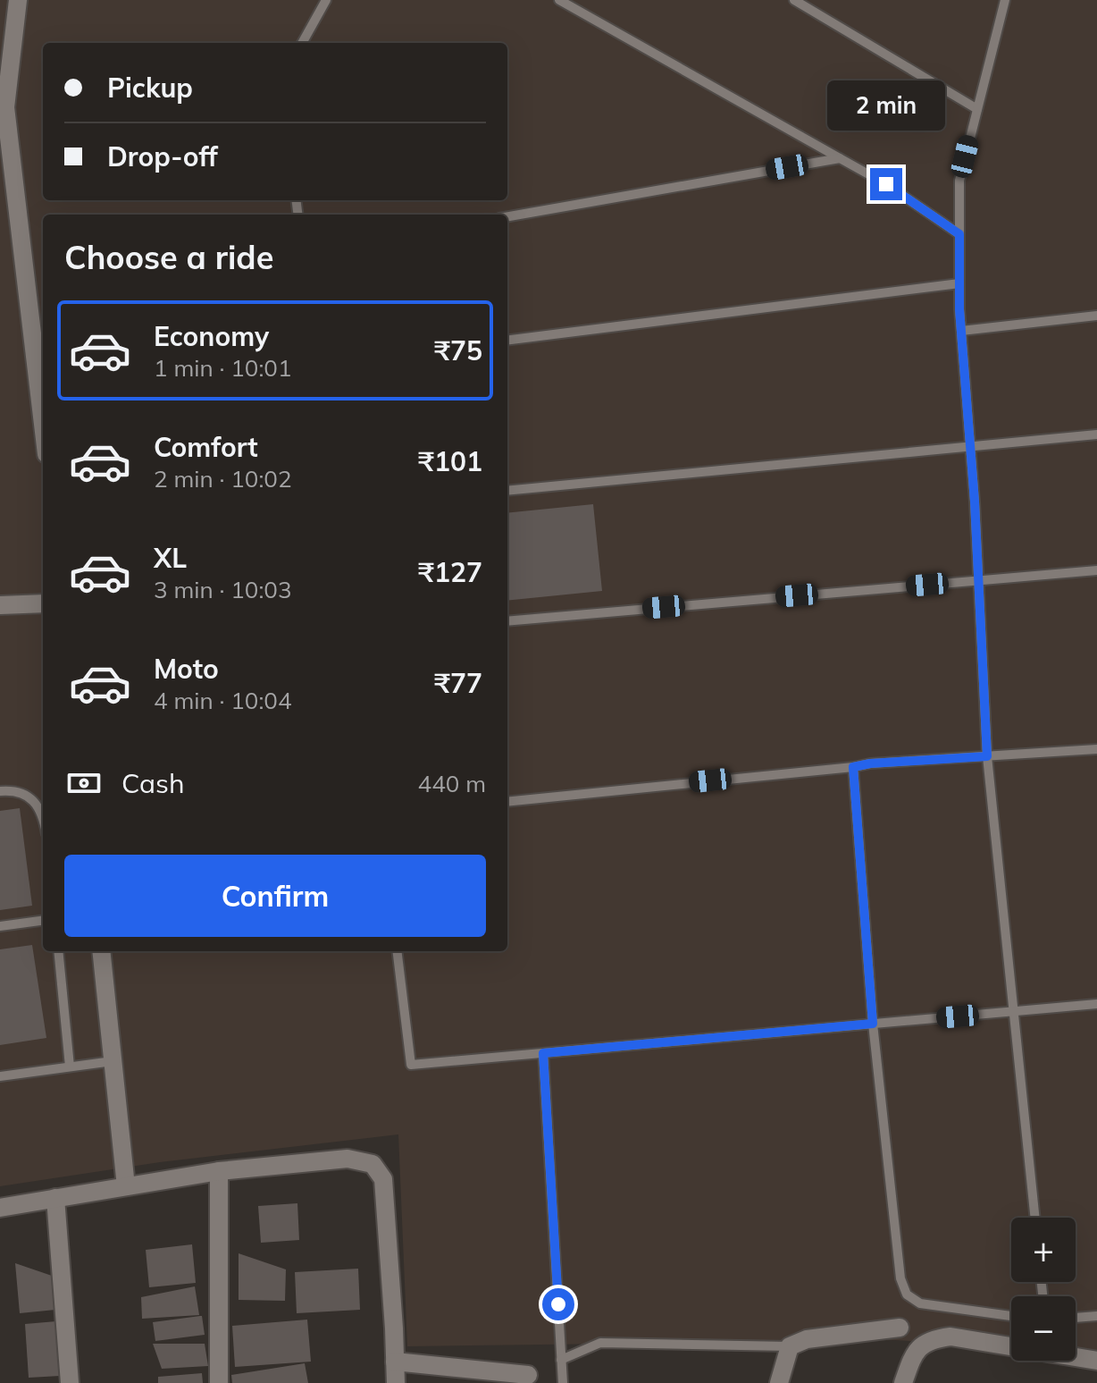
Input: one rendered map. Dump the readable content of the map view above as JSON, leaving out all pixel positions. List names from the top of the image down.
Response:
{
  "page": {
    "banner": ["Pickup", "Drop-off"],
    "bubble": "2 min",
    "heading": "Choose a ride",
    "list": [
      {
        "name": "Economy",
        "note": "1 min · 10:01",
        "value": "₹75"
      },
      {
        "name": "Comfort",
        "note": "2 min · 10:02",
        "value": "₹101"
      },
      {
        "name": "XL",
        "note": "3 min · 10:03",
        "value": "₹127"
      },
      {
        "name": "Moto",
        "note": "4 min · 10:04",
        "value": "₹77"
      }
    ],
    "pay": ["Cash", "440 m"],
    "buttons": "Confirm",
    "map_buttons": ["+", "−"]
  }
}
